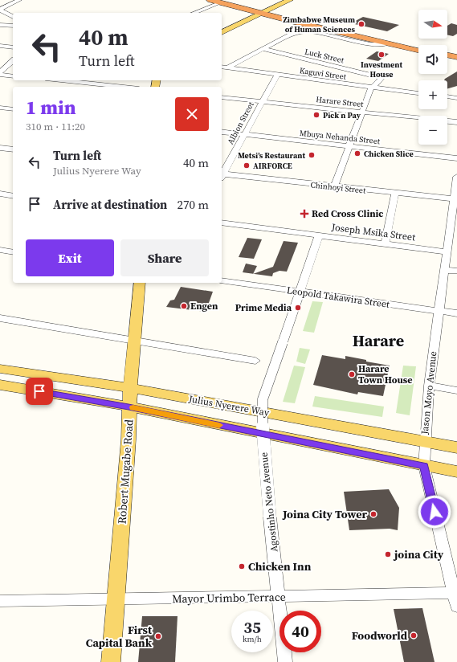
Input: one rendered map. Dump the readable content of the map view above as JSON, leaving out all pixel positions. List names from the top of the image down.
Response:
{
  "streets": {
    "main road": ["Julius Nyerere Way", "Robert Mugabe Road"],
    "street": [
      "Luck Street",
      "Kaguvi Street",
      "Harare Street",
      "Albion Street",
      "Mbuya Nehanda Street",
      "Chinhoyi Street",
      "Joseph Msika Street",
      "Leopold Takawira Street",
      "Jason Moyo Avenue",
      "Agostinho Neto Avenue",
      "Mayor Urimbo Terrace"
    ]
  },
  "crossings": [
    ["Luck Street", "Kaguvi Street"],
    ["Kaguvi Street", "Albion Street"],
    ["Harare Street", "Albion Street"],
    ["Albion Street", "Mbuya Nehanda Street"],
    ["Chinhoyi Street", "Jason Moyo Avenue"],
    ["Joseph Msika Street", "Jason Moyo Avenue"],
    ["Joseph Msika Street", "Agostinho Neto Avenue"],
    ["Leopold Takawira Street", "Jason Moyo Avenue"],
    ["Leopold Takawira Street", "Agostinho Neto Avenue"],
    ["Jason Moyo Avenue", "Julius Nyerere Way"],
    ["Jason Moyo Avenue", "Mayor Urimbo Terrace"],
    ["Julius Nyerere Way", "Robert Mugabe Road"],
    ["Robert Mugabe Road", "Mayor Urimbo Terrace"],
    ["Agostinho Neto Avenue", "Mayor Urimbo Terrace"]
  ],
  "districts": ["Harare"],
  "places": {
    "other": [
      "Zimbabwe Museum of Human Sciences",
      "Investment House",
      "Pick n Pay",
      "Chicken Slice",
      "Metsi’s Restaurant",
      "AIRFORCE",
      "Engen",
      "Prime Media",
      "Harare Town House",
      "Joina City Tower",
      "joina City",
      "Chicken Inn",
      "Foodworld",
      "First Capital Bank"
    ],
    "health": ["Red Cross Clinic"]
  },
  "north": "right",
  "page": {
    "map_buttons": ["+", "−"],
    "turn": ["40 m", "Turn left"],
    "heading": ["1 min", "310 m · 11:20"],
    "list": [
      {
        "name": "Turn left",
        "note": "Julius Nyerere Way",
        "value": "40 m"
      },
      {
        "name": "Arrive at destination",
        "value": "270 m"
      }
    ],
    "buttons": ["Exit", "Share"],
    "speed": "35 km/h",
    "limit": "40"
  }
}
